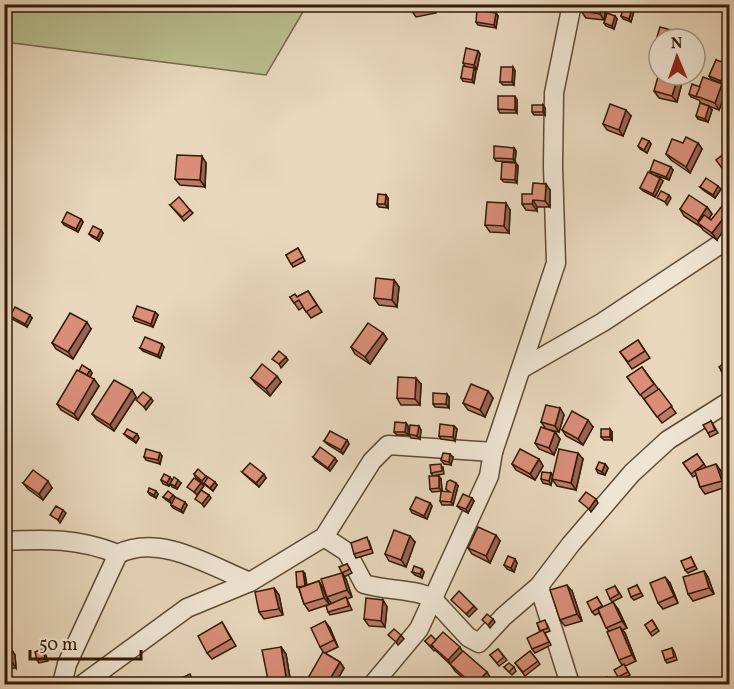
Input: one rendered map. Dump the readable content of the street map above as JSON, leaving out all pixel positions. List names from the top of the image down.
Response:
{
  "scale_bar": "50 m",
  "north": "top"
}
